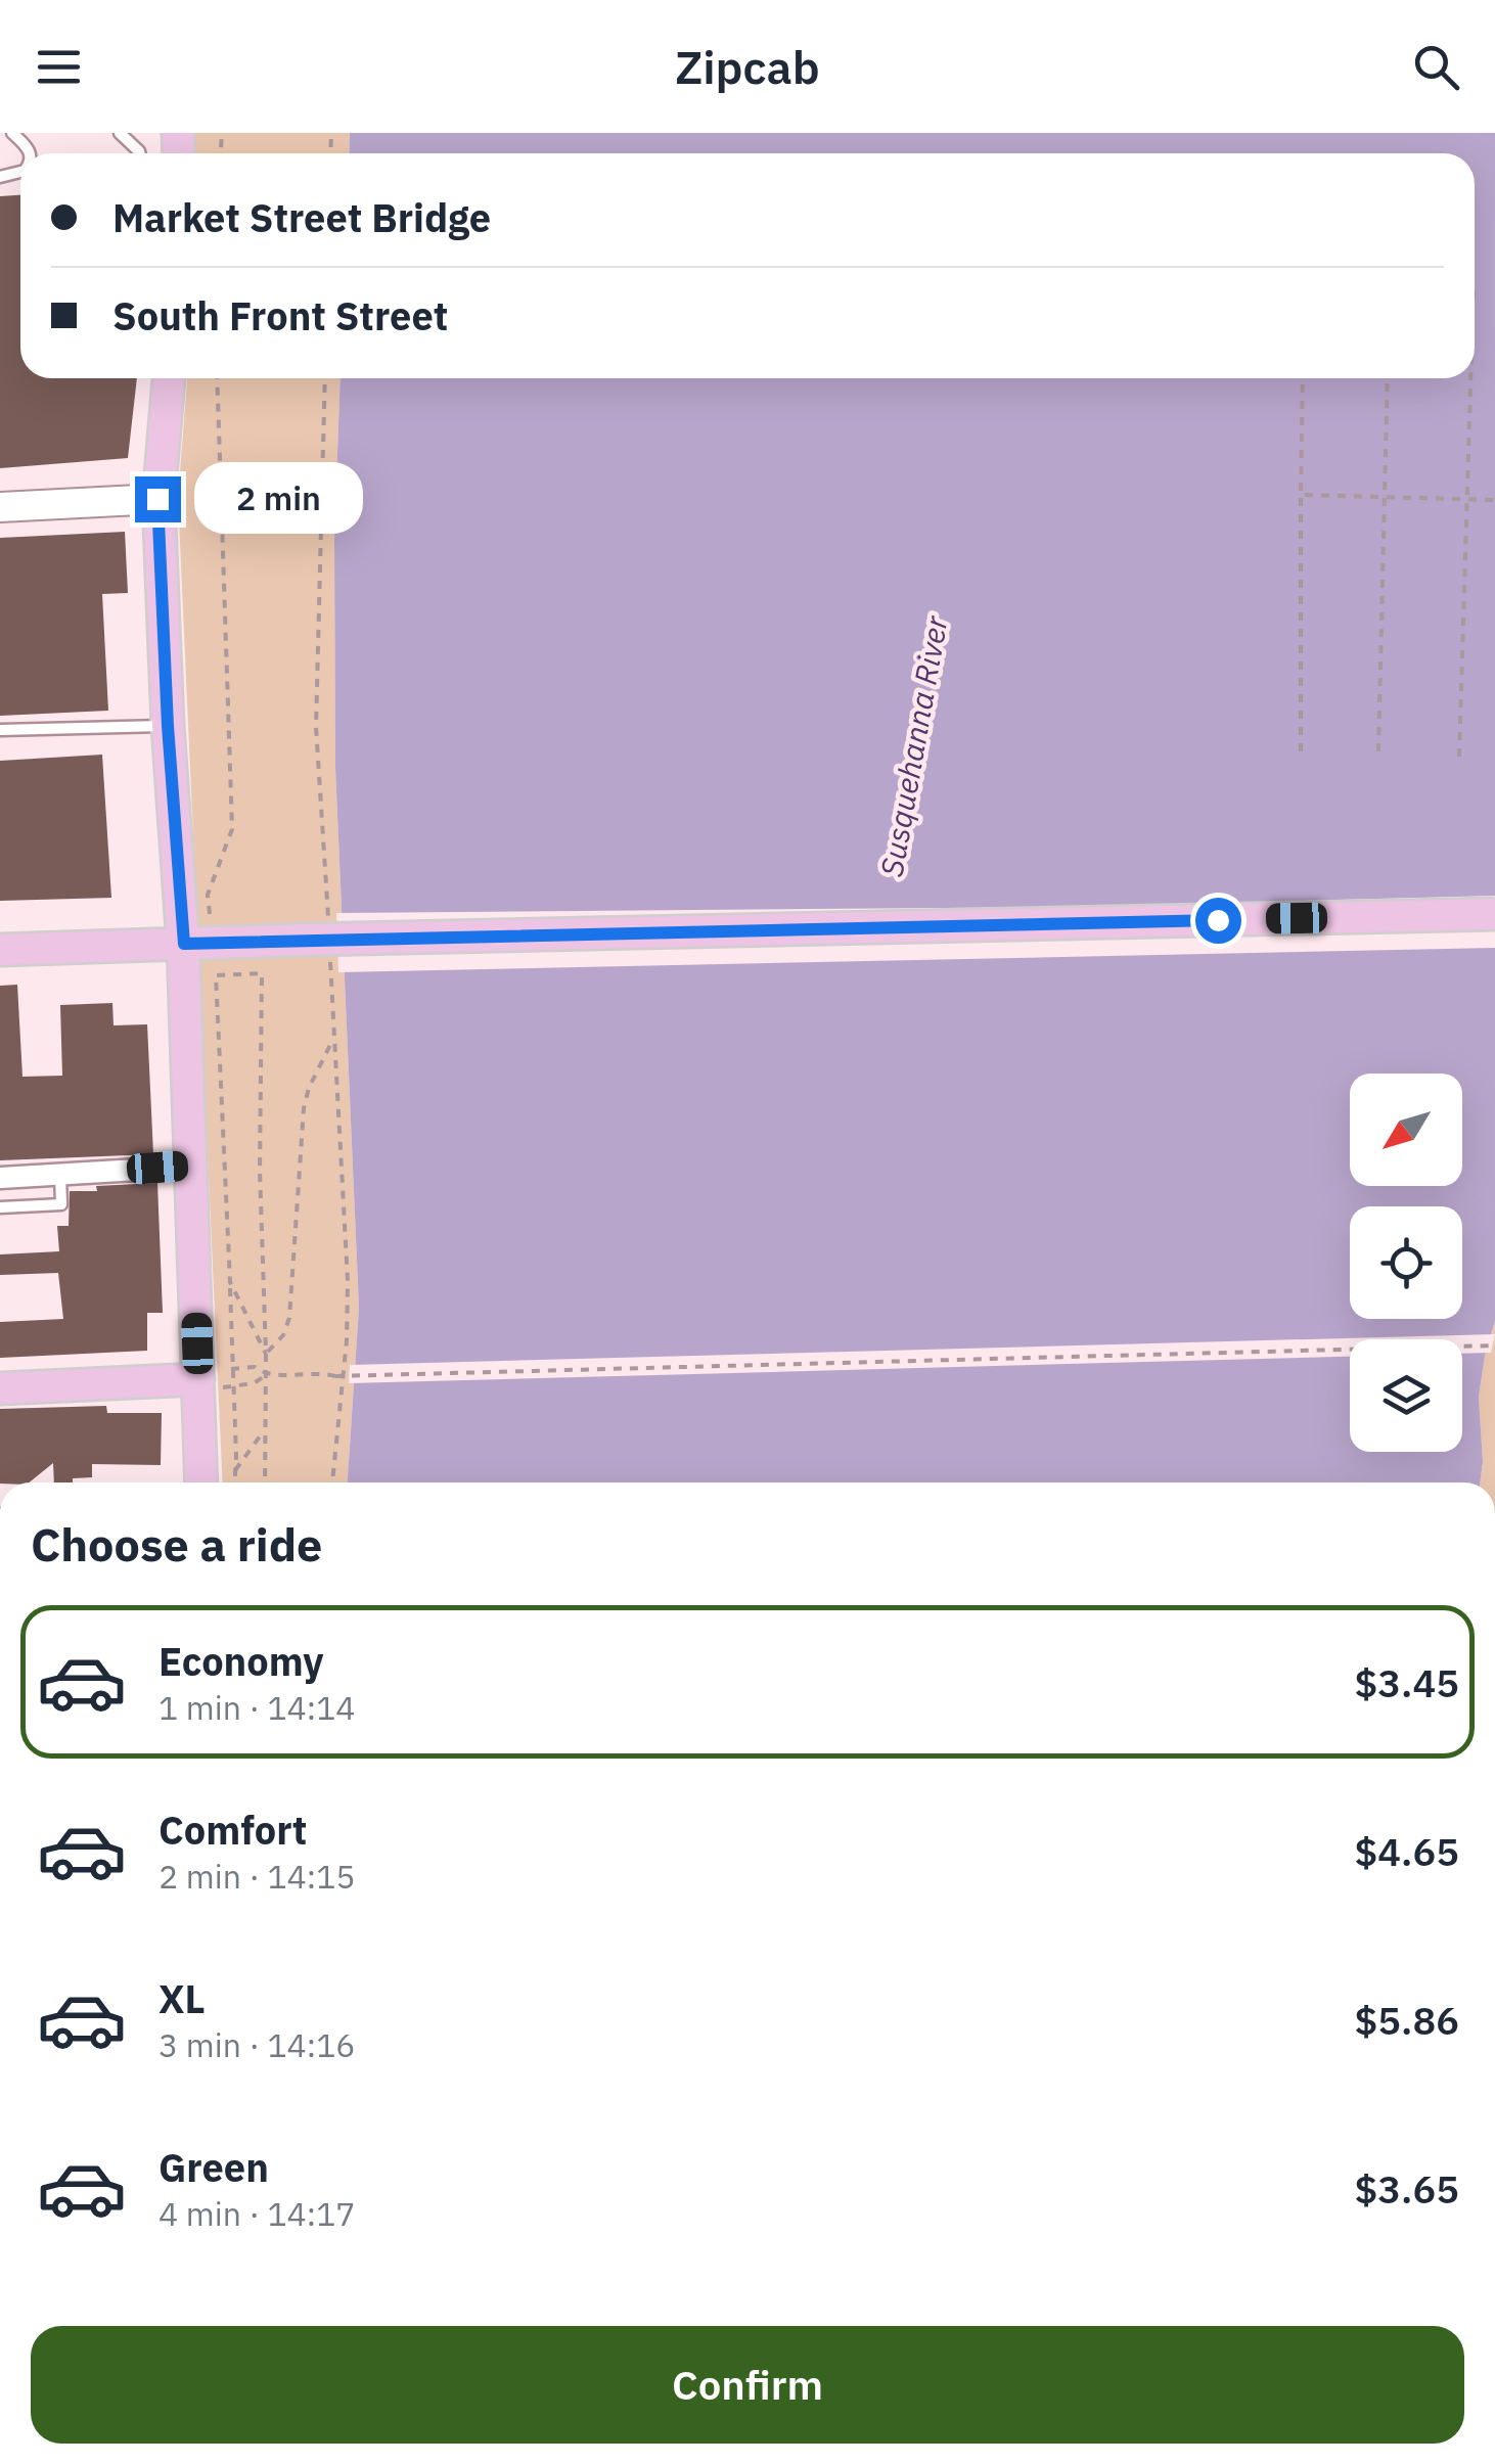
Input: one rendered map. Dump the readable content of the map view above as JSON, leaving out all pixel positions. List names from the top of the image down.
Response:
{
  "water": ["Susquehanna River"],
  "north": "bottom left",
  "page": {
    "header": "Zipcab",
    "banner": ["Market Street Bridge", "South Front Street"],
    "bubble": "2 min",
    "heading": "Choose a ride",
    "list": [
      {
        "name": "Economy",
        "note": "1 min · 14:14",
        "value": "$3.45"
      },
      {
        "name": "Comfort",
        "note": "2 min · 14:15",
        "value": "$4.65"
      },
      {
        "name": "XL",
        "note": "3 min · 14:16",
        "value": "$5.86"
      },
      {
        "name": "Green",
        "note": "4 min · 14:17",
        "value": "$3.65"
      }
    ],
    "buttons": "Confirm"
  }
}
